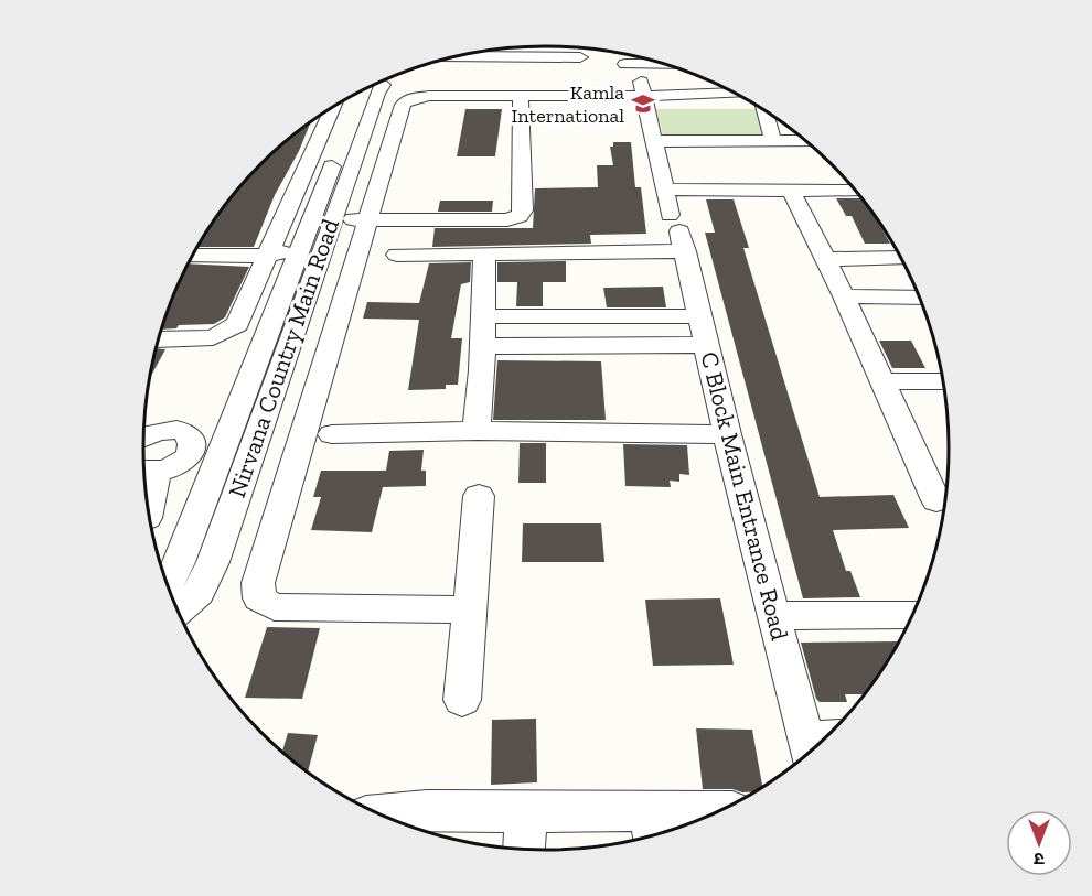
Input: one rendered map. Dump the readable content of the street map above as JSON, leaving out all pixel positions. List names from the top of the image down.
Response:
{
  "streets": {
    "street": ["Nirvana Country Main Road", "C Block Main Entrance Road"]
  },
  "places": {
    "school or university": ["Kamla International"]
  },
  "north": "bottom"
}
